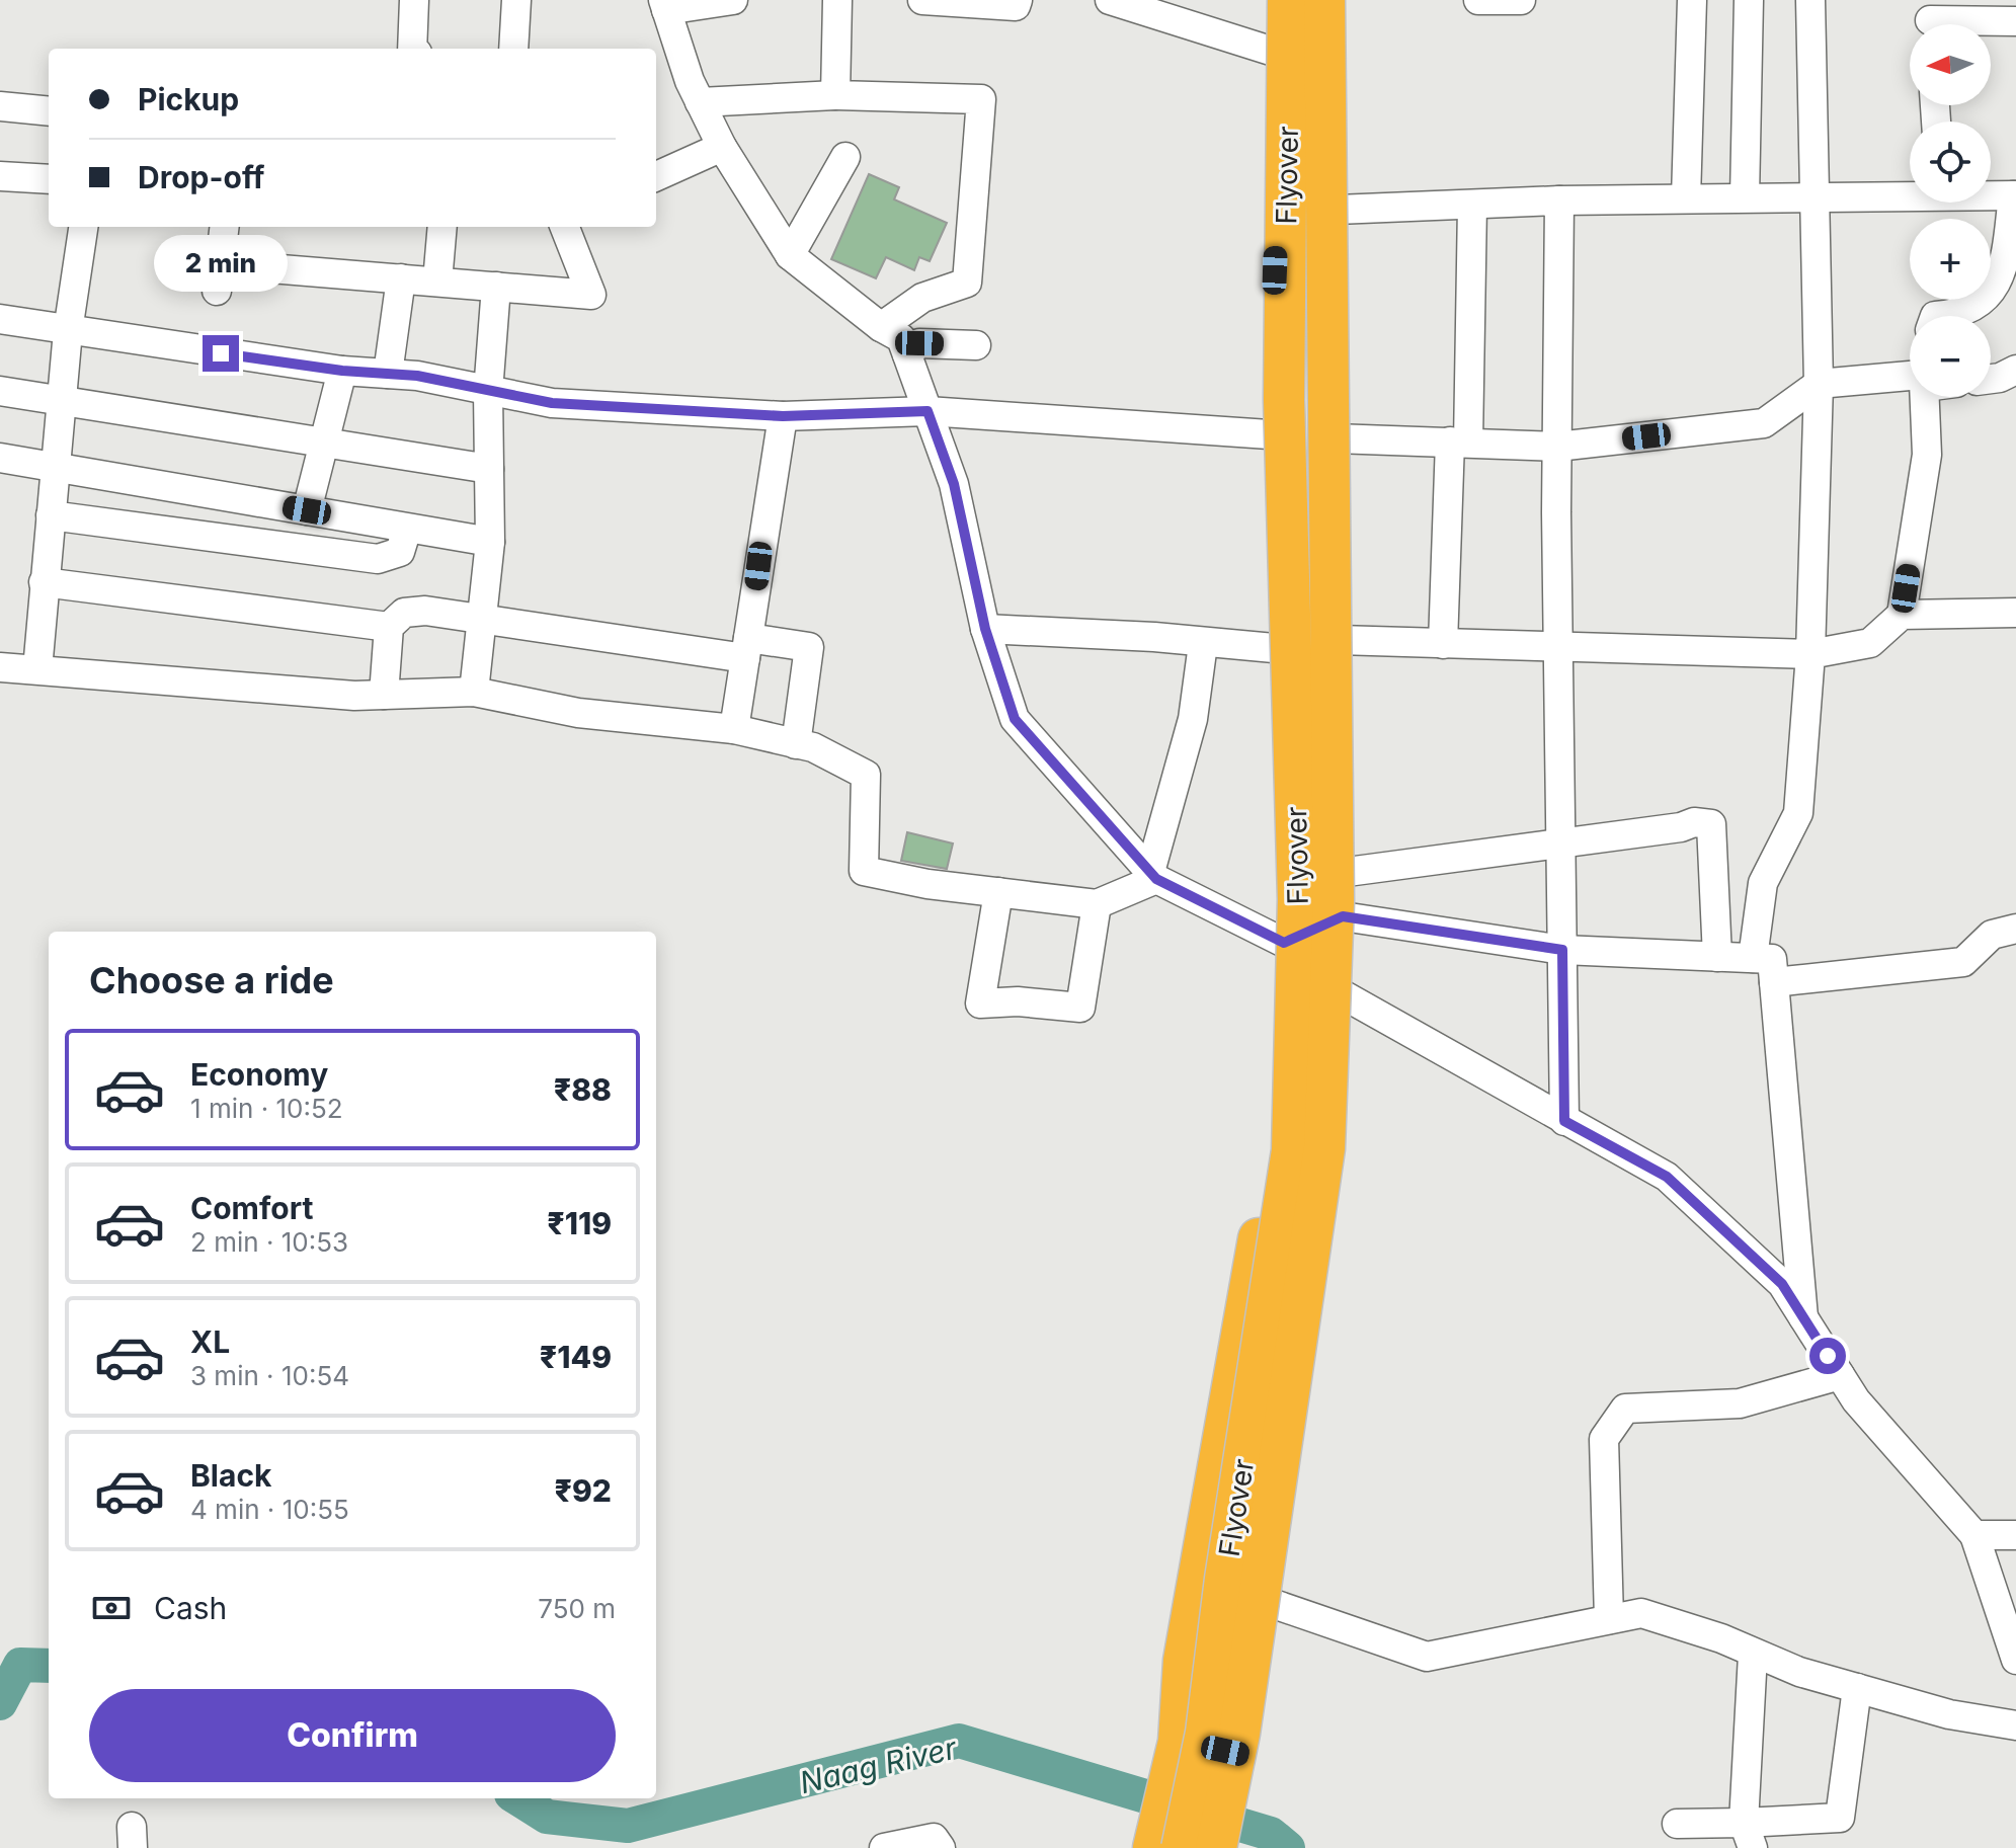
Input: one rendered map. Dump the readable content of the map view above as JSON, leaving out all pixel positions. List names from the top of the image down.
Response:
{
  "streets": {
    "highway": ["Flyover"]
  },
  "water": ["Naag River"],
  "north": "left",
  "page": {
    "map_buttons": ["+", "−"],
    "banner": ["Pickup", "Drop-off"],
    "bubble": "2 min",
    "heading": "Choose a ride",
    "list": [
      {
        "name": "Economy",
        "note": "1 min · 10:52",
        "value": "₹88"
      },
      {
        "name": "Comfort",
        "note": "2 min · 10:53",
        "value": "₹119"
      },
      {
        "name": "XL",
        "note": "3 min · 10:54",
        "value": "₹149"
      },
      {
        "name": "Black",
        "note": "4 min · 10:55",
        "value": "₹92"
      }
    ],
    "pay": ["Cash", "750 m"],
    "buttons": "Confirm"
  }
}
